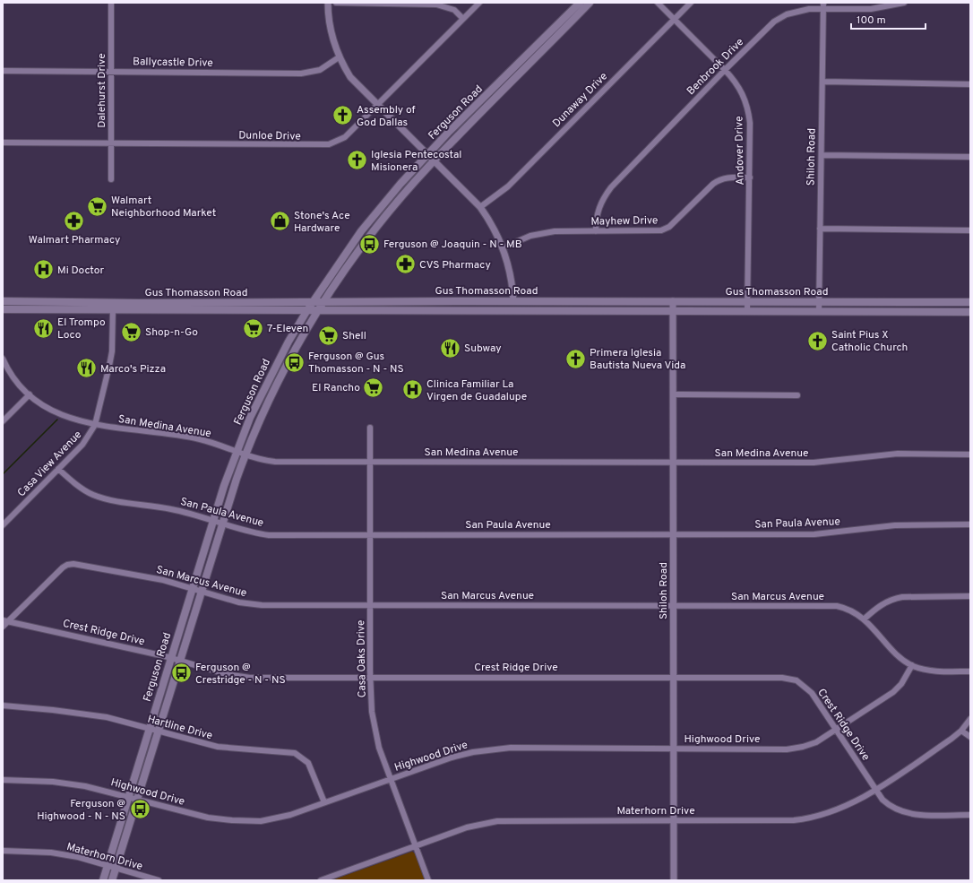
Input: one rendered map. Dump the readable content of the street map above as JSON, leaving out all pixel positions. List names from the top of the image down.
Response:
{
  "streets": {
    "main road": ["Ferguson Road", "Gus Thomasson Road"],
    "street": [
      "Ballycastle Drive",
      "Benbrook Drive",
      "Dalehurst Drive",
      "Dunaway Drive",
      "Dunloe Drive",
      "Andover Drive",
      "Shiloh Road",
      "Mayhew Drive",
      "San Medina Avenue",
      "Casa View Avenue",
      "San Paula Avenue",
      "San Marcus Avenue",
      "Crest Ridge Drive",
      "Casa Oaks Drive",
      "Hartline Drive",
      "Highwood Drive",
      "Materhorn Drive"
    ]
  },
  "crossings": [
    ["Ballycastle Drive", "Dalehurst Drive"],
    ["Benbrook Drive", "Andover Drive"],
    ["Benbrook Drive", "Shiloh Road"],
    ["Benbrook Drive", "Mayhew Drive"],
    ["Dalehurst Drive", "Dunloe Drive"],
    ["Dunaway Drive", "Andover Drive"],
    ["Ferguson Road", "Gus Thomasson Road"],
    ["Ferguson Road", "San Medina Avenue"],
    ["Ferguson Road", "San Paula Avenue"],
    ["Ferguson Road", "San Marcus Avenue"],
    ["Ferguson Road", "Crest Ridge Drive"],
    ["Ferguson Road", "Hartline Drive"],
    ["Ferguson Road", "Highwood Drive"],
    ["Ferguson Road", "Materhorn Drive"],
    ["Andover Drive", "Mayhew Drive"],
    ["Andover Drive", "Gus Thomasson Road"],
    ["Shiloh Road", "Gus Thomasson Road"],
    ["Shiloh Road", "San Medina Avenue"],
    ["Shiloh Road", "San Paula Avenue"],
    ["Shiloh Road", "San Marcus Avenue"],
    ["Shiloh Road", "Crest Ridge Drive"],
    ["Shiloh Road", "Highwood Drive"],
    ["Shiloh Road", "Materhorn Drive"],
    ["Gus Thomasson Road", "Casa View Avenue"],
    ["San Medina Avenue", "Casa View Avenue"],
    ["San Medina Avenue", "Casa Oaks Drive"],
    ["Casa View Avenue", "San Paula Avenue"],
    ["San Paula Avenue", "Casa Oaks Drive"],
    ["San Marcus Avenue", "Crest Ridge Drive"],
    ["San Marcus Avenue", "Casa Oaks Drive"],
    ["San Marcus Avenue", "Highwood Drive"],
    ["Crest Ridge Drive", "Casa Oaks Drive"],
    ["Crest Ridge Drive", "Highwood Drive"],
    ["Crest Ridge Drive", "Materhorn Drive"],
    ["Casa Oaks Drive", "Highwood Drive"],
    ["Casa Oaks Drive", "Materhorn Drive"],
    ["Hartline Drive", "Highwood Drive"]
  ],
  "places": {
    "church": [
      "Assembly of God Dallas",
      "Iglesia Pentecostal Misionera",
      "Saint Pius X Catholic Church",
      "Primera Iglesia Bautista Nueva Vida"
    ],
    "supermarket": [
      "Walmart Neighborhood Market",
      "7-Eleven",
      "Shop-n-Go",
      "Shell",
      "El Rancho"
    ],
    "pharmacy": ["Walmart Pharmacy", "CVS Pharmacy"],
    "shop": ["Stone's Ace Hardware"],
    "bus stop": [
      "Ferguson @ Joaquin - N - MB",
      "Ferguson @ Gus Thomasson - N - NS",
      "Ferguson @ Crestridge - N - NS",
      "Ferguson @ Highwood - N - NS"
    ],
    "hospital": ["Mi Doctor", "Clinica Familiar La Virgen de Guadalupe"],
    "restaurant": ["El Trompo Loco", "Subway", "Marco's Pizza"]
  },
  "scale_bar": "100 m"
}
